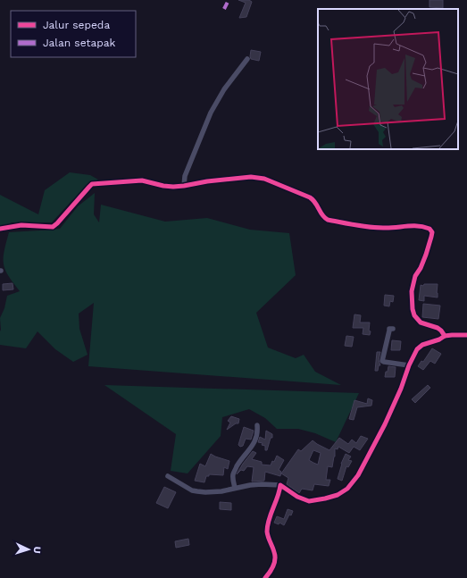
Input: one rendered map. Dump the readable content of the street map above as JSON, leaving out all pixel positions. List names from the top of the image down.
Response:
{
  "legend": ["Jalur sepeda", "Jalan setapak"],
  "north": "right"
}
